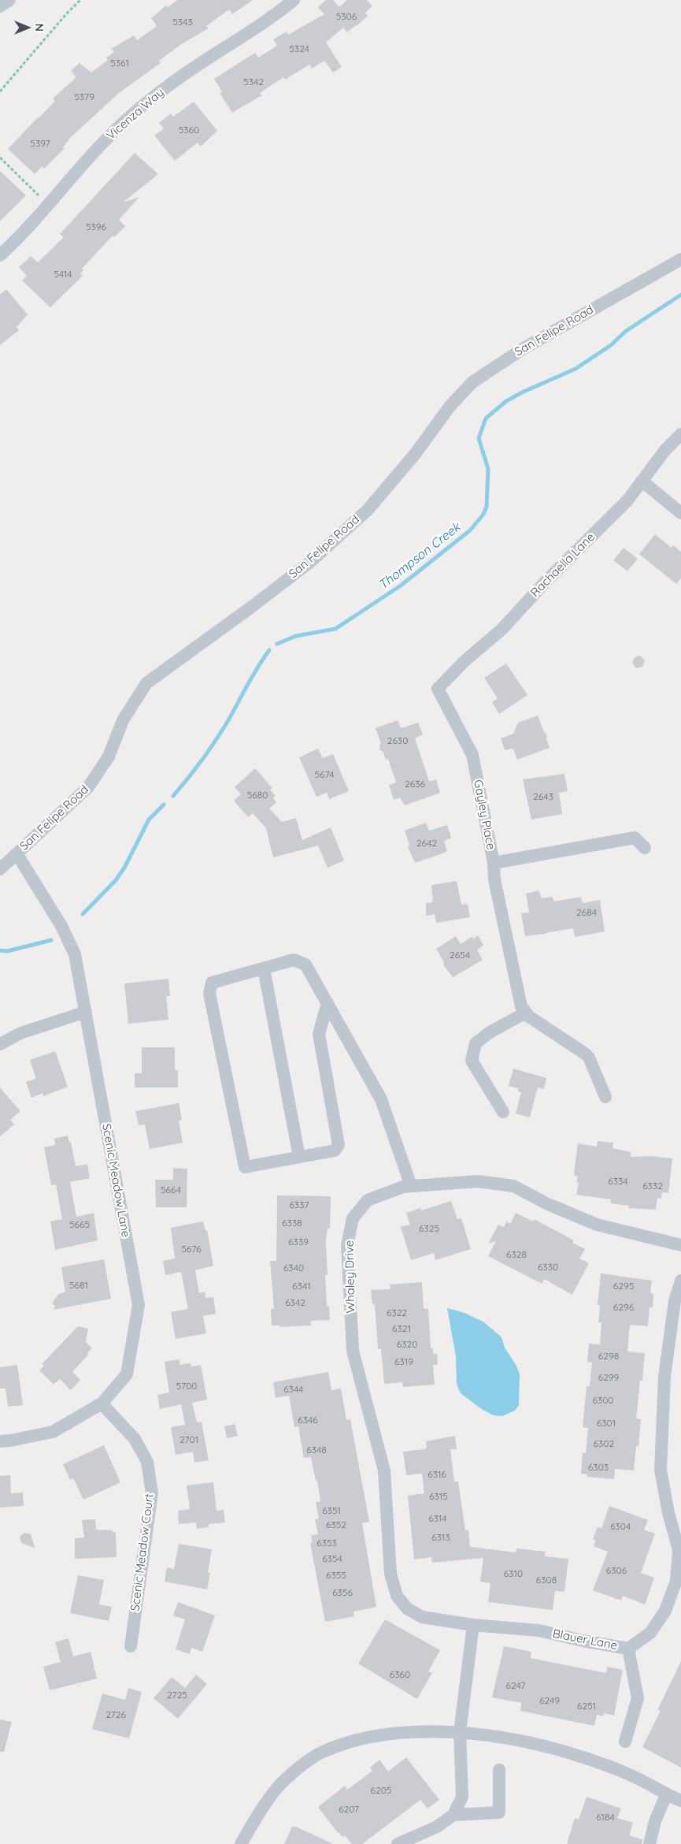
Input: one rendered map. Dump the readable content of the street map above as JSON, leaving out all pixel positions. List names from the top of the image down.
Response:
{
  "streets": {
    "street": [
      "Vicenza Way",
      "San Felipe Road",
      "Rachaella Lane",
      "Gayley Place",
      "Scenic Meadow Lane",
      "Whaley Drive",
      "Scenic Meadow Court",
      "Blauer Lane"
    ]
  },
  "crossings": [
    ["San Felipe Road", "Scenic Meadow Lane"],
    ["Rachaella Lane", "Gayley Place"],
    ["Scenic Meadow Lane", "Scenic Meadow Court"],
    ["Whaley Drive", "Blauer Lane"]
  ],
  "water": ["Thompson Creek"],
  "house_numbers": [
    "5306",
    "5343",
    "5324",
    "5361",
    "5342",
    "5379",
    "5360",
    "5397",
    "5396",
    "5414",
    "2630",
    "5674",
    "2636",
    "5680",
    "2643",
    "2642",
    "2684",
    "2654",
    "6334",
    "6332",
    "5664",
    "6337",
    "6338",
    "5665",
    "6325",
    "6339",
    "5676",
    "6328",
    "6330",
    "6340",
    "5681",
    "6341",
    "6295",
    "6342",
    "6296",
    "6322",
    "6321",
    "6320",
    "6298",
    "6319",
    "6299",
    "5700",
    "6344",
    "6300",
    "6346",
    "6301",
    "2701",
    "6302",
    "6348",
    "6303",
    "6316",
    "6315",
    "6351",
    "6314",
    "6352",
    "6304",
    "6313",
    "6353",
    "6354",
    "6306",
    "6310",
    "6355",
    "6308",
    "6356",
    "6360",
    "6247",
    "2725",
    "6249",
    "6251",
    "2726",
    "6205",
    "6207",
    "6184"
  ],
  "north": "right"
}
